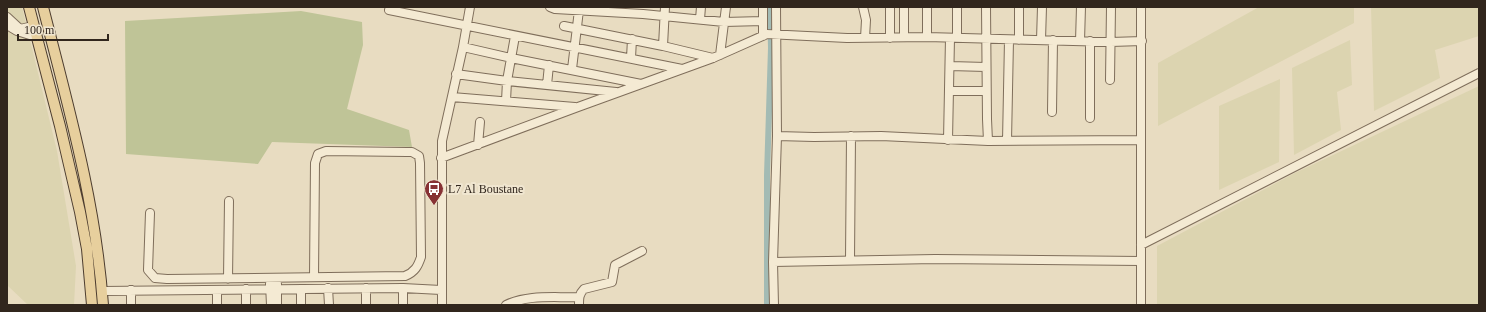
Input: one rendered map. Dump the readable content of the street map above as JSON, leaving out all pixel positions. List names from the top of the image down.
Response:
{
  "places": {
    "bus stop": ["L7 Al Boustane"]
  },
  "scale_bar": "100 m"
}
